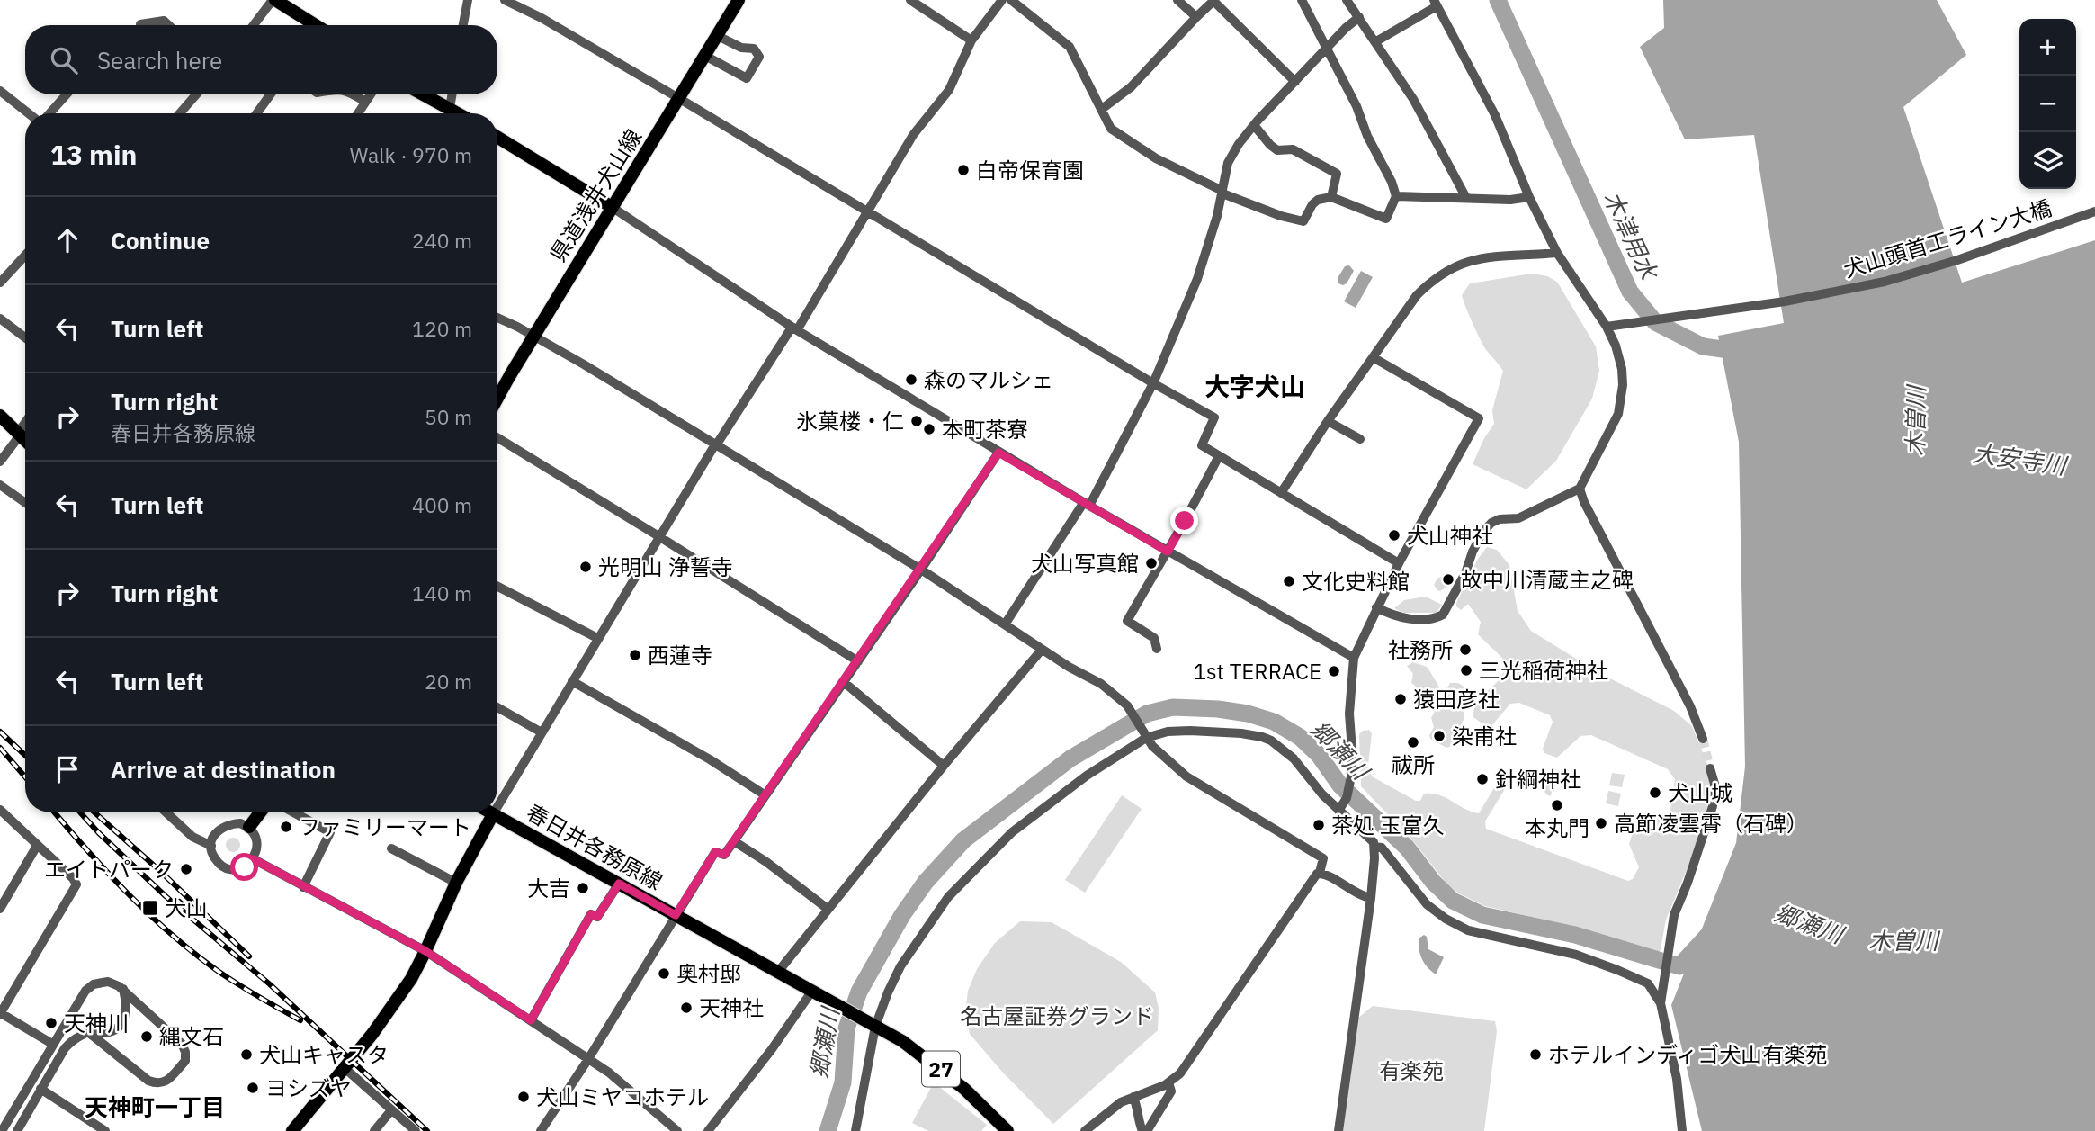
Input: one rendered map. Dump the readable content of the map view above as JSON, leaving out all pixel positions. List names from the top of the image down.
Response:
{
  "streets": {
    "main road": ["県道浅井犬山線", "春日井各務原線", "27"],
    "street": ["犬山頭首工ライン大橋"]
  },
  "districts": ["大字犬山", "天神町一丁目"],
  "water": [
    "木津用水",
    "木曽川",
    "大安寺川",
    "郷瀬川"
  ],
  "parks": ["名古屋証券グランド", "有楽苑"],
  "places": {
    "other": [
      "白帝保育園",
      "森のマルシェ",
      "氷菓楼・仁",
      "本町茶寮",
      "犬山神社",
      "犬山写真館",
      "光明山 浄誓寺",
      "故中川清蔵主之碑",
      "文化史料館",
      "社務所",
      "西蓮寺",
      "三光稲荷神社",
      "1st TERRACE",
      "猿田彦社",
      "染甫社",
      "祓所",
      "針綱神社",
      "犬山城",
      "本丸門",
      "高節凌雲霄（石碑）",
      "茶処 玉富久",
      "ファミリーマート",
      "エイトパーク",
      "大吉",
      "奥村邸",
      "天神社",
      "天神川",
      "縄文石",
      "犬山キャスタ",
      "ホテルインディゴ犬山有楽苑",
      "ヨシズヤ",
      "犬山ミヤコホテル"
    ],
    "transit": ["犬山"]
  },
  "page": {
    "map_buttons": ["+", "−"],
    "search": "Search here",
    "heading": ["13 min", "Walk · 970 m"],
    "list": [
      ["Continue", "240 m"],
      ["Turn left", "120 m"],
      ["Turn right", "春日井各務原線", "50 m"],
      ["Turn left", "400 m"],
      ["Turn right", "140 m"],
      ["Turn left", "20 m"],
      "Arrive at destination"
    ]
  }
}
